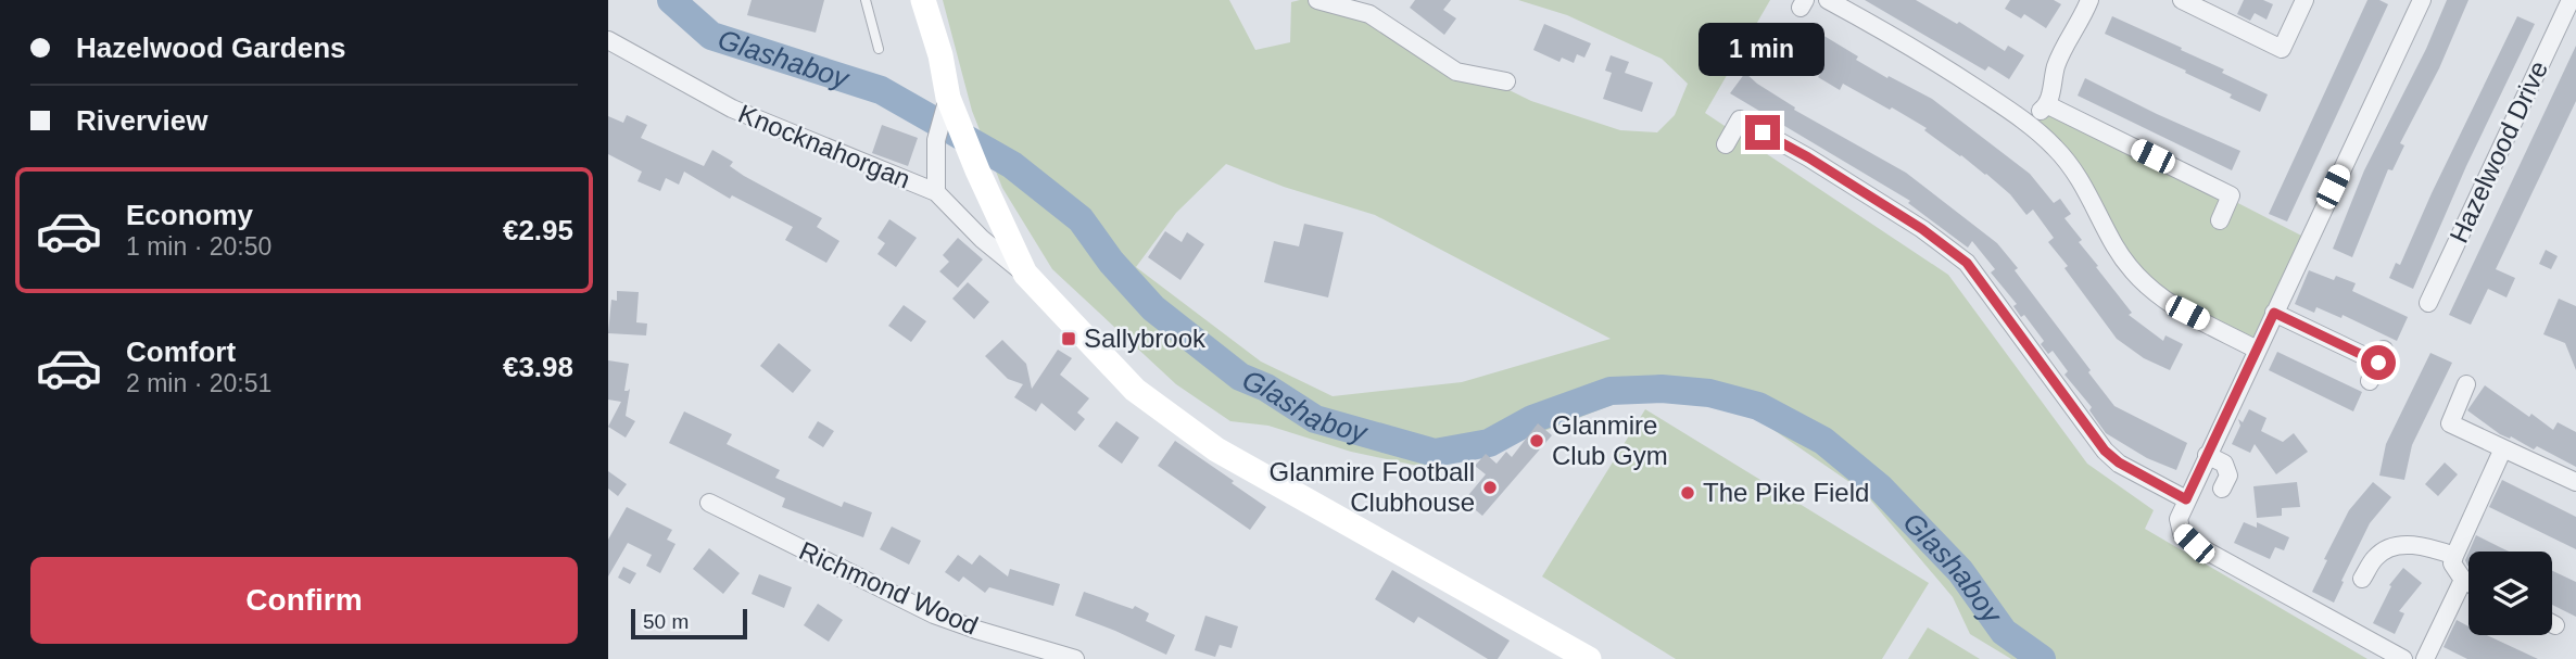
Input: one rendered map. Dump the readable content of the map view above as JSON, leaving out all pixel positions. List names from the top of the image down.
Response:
{
  "streets": {
    "street": ["Knocknahorgan", "Hazelwood Drive", "Richmond Wood"]
  },
  "water": ["Glashaboy"],
  "places": {
    "transit": ["Sallybrook"],
    "other": ["Glanmire Club Gym", "Glanmire Football Clubhouse", "The Pike Field"]
  },
  "scale_bar": "50 m",
  "page": {
    "banner": ["Hazelwood Gardens", "Riverview"],
    "bubble": "1 min",
    "list": [
      {
        "name": "Economy",
        "note": "1 min · 20:50",
        "value": "€2.95"
      },
      {
        "name": "Comfort",
        "note": "2 min · 20:51",
        "value": "€3.98"
      }
    ],
    "buttons": "Confirm",
    "scale": "50 m"
  }
}
